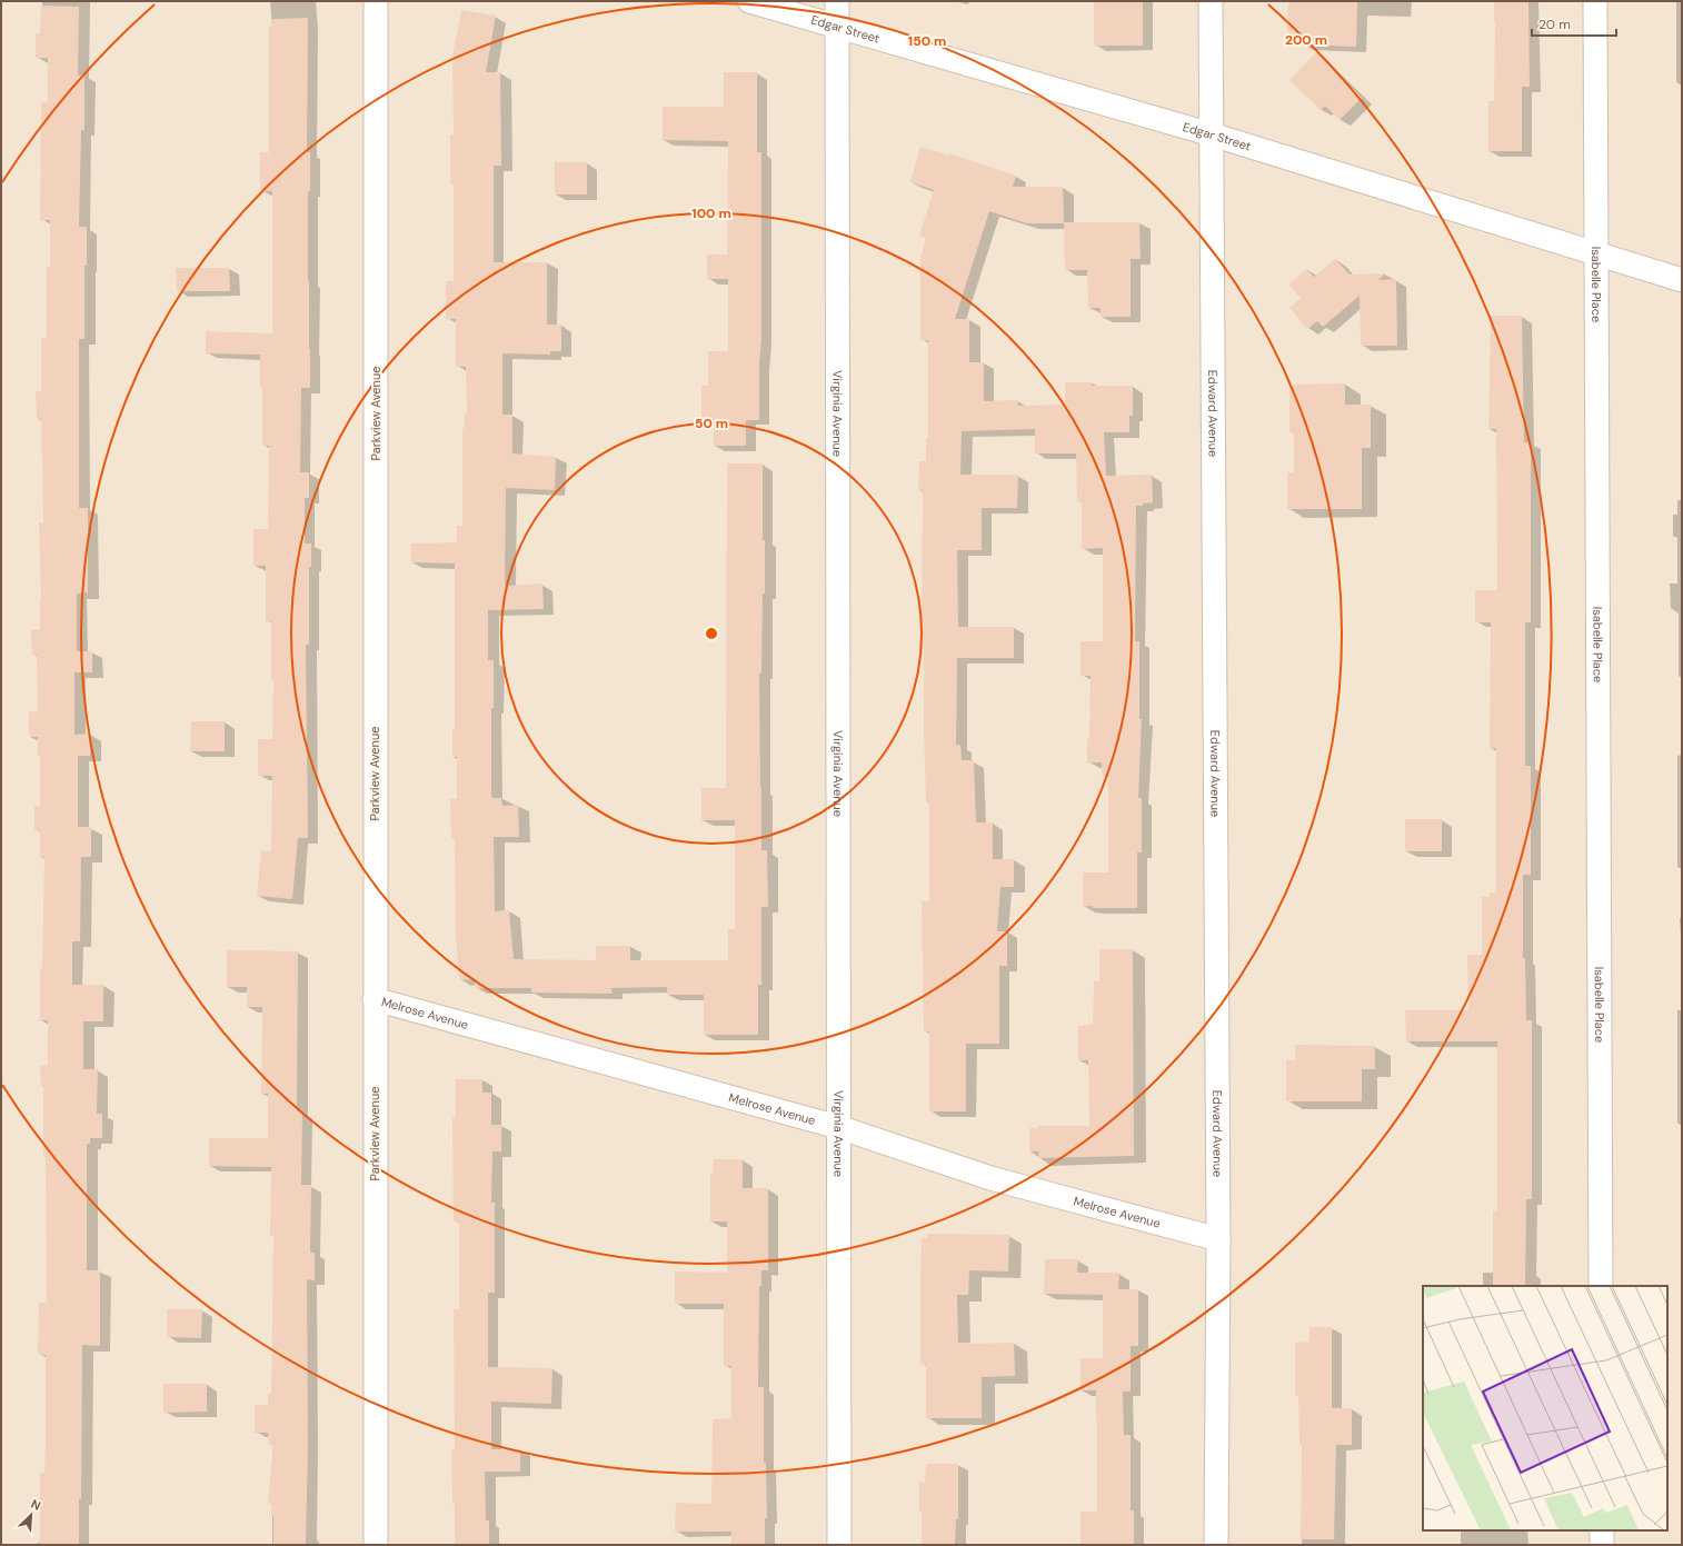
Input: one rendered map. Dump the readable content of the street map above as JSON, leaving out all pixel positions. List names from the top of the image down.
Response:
{
  "streets": {
    "street": [
      "Edgar Street",
      "Isabelle Place",
      "Parkview Avenue",
      "Virginia Avenue",
      "Edward Avenue",
      "Melrose Avenue"
    ]
  },
  "crossings": [
    ["Edgar Street", "Isabelle Place"],
    ["Edgar Street", "Virginia Avenue"],
    ["Edgar Street", "Edward Avenue"],
    ["Parkview Avenue", "Melrose Avenue"],
    ["Virginia Avenue", "Melrose Avenue"],
    ["Edward Avenue", "Melrose Avenue"]
  ],
  "scale_bar": "20 m",
  "north": "top right",
  "rings": [
    "200 m",
    "150 m",
    "100 m",
    "50 m"
  ]
}
